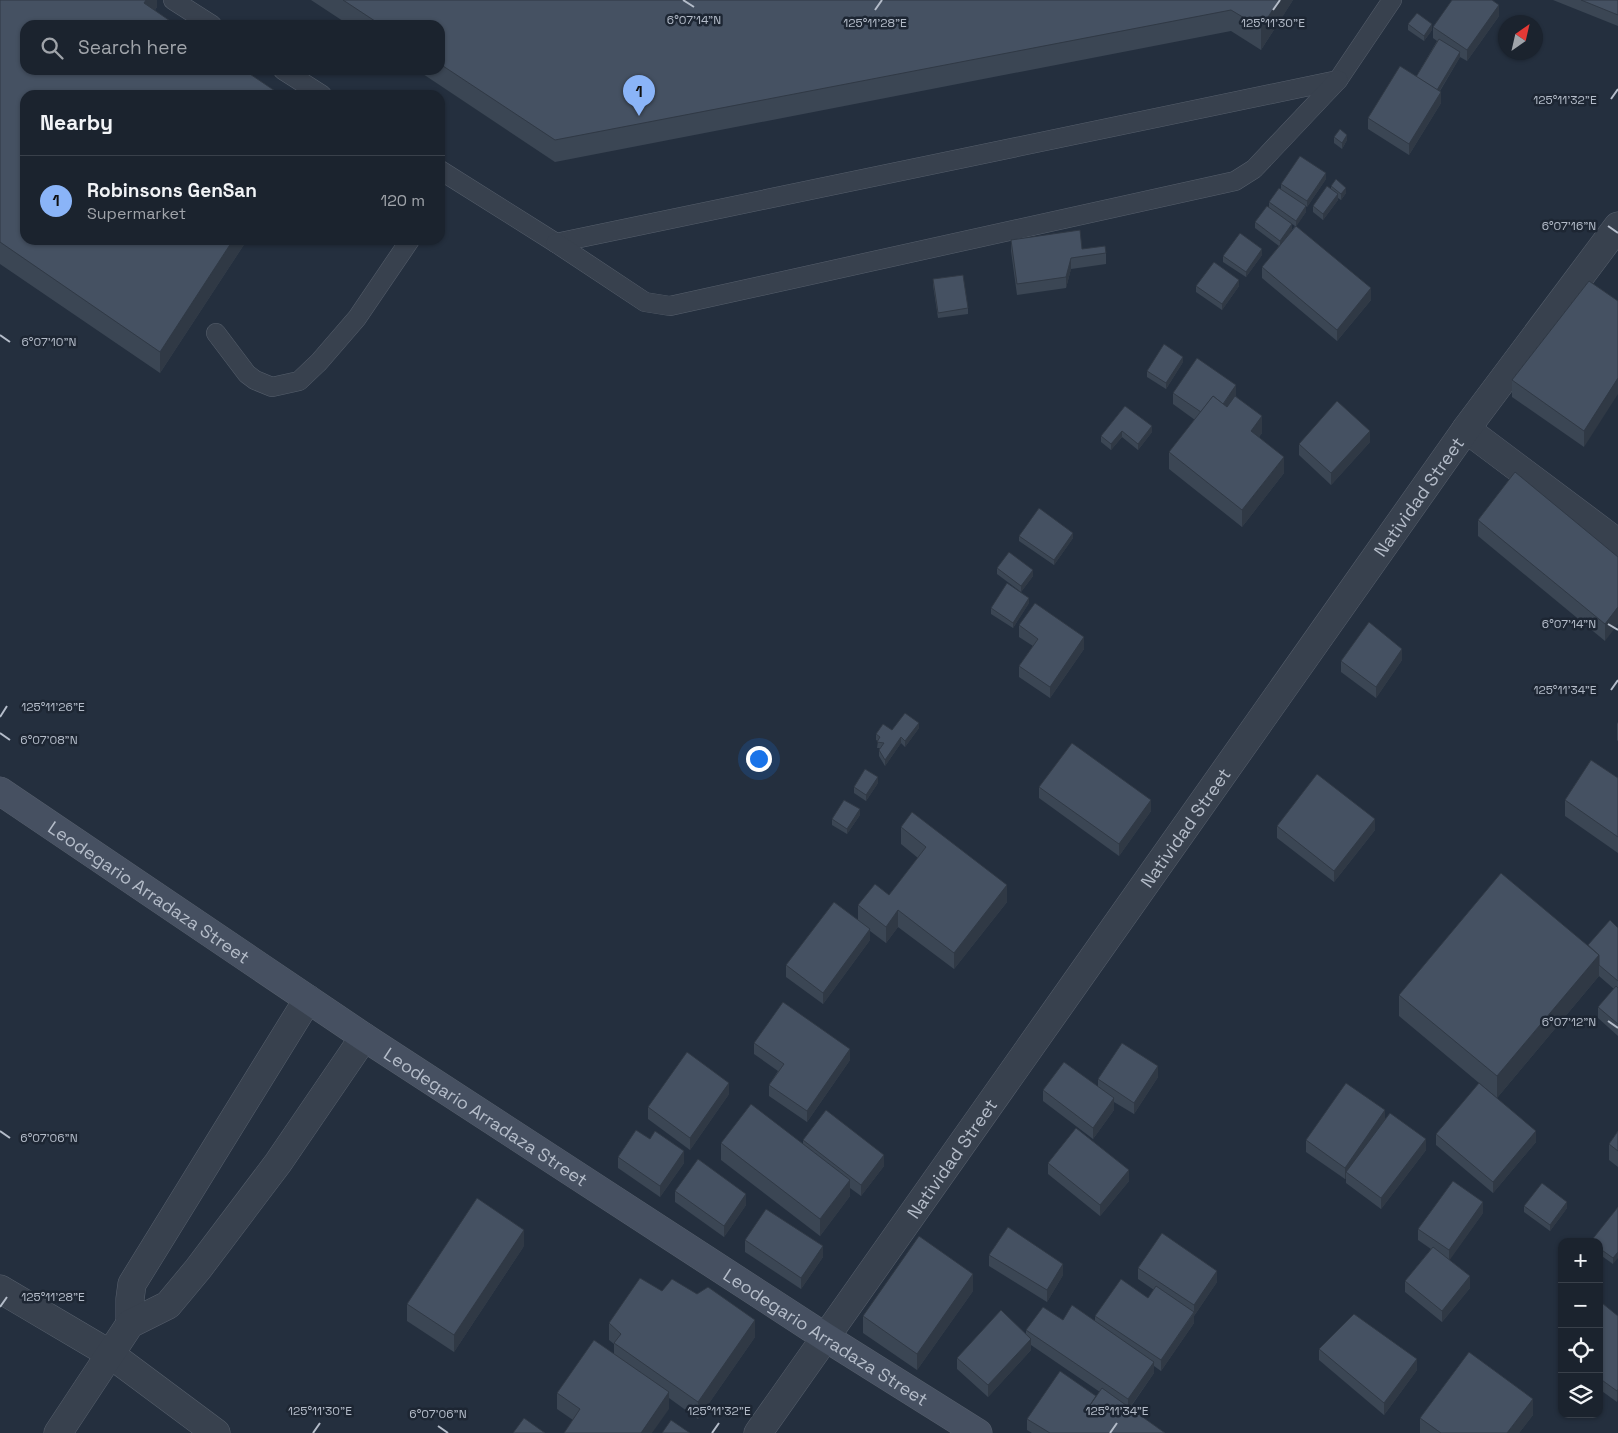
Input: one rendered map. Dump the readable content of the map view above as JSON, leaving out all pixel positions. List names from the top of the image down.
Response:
{
  "streets": {
    "street": ["Natividad Street", "Leodegario Arradaza Street"]
  },
  "crossings": [
    ["Natividad Street", "Leodegario Arradaza Street"]
  ],
  "north": "top right",
  "page": {
    "search": "Search here",
    "pins": "1",
    "heading": "Nearby",
    "list": [
      {
        "mark": "1",
        "name": "Robinsons GenSan",
        "note": "Supermarket",
        "value": "120 m"
      }
    ],
    "map_buttons": ["+", "−"]
  },
  "coordinates": [
    "6°07'14\"N",
    "125°11'28\"E",
    "125°11'30\"E",
    "125°11'32\"E",
    "6°07'16\"N",
    "6°07'10\"N",
    "125°11'34\"E",
    "125°11'26\"E",
    "6°07'08\"N",
    "6°07'12\"N",
    "6°07'06\"N"
  ]
}
